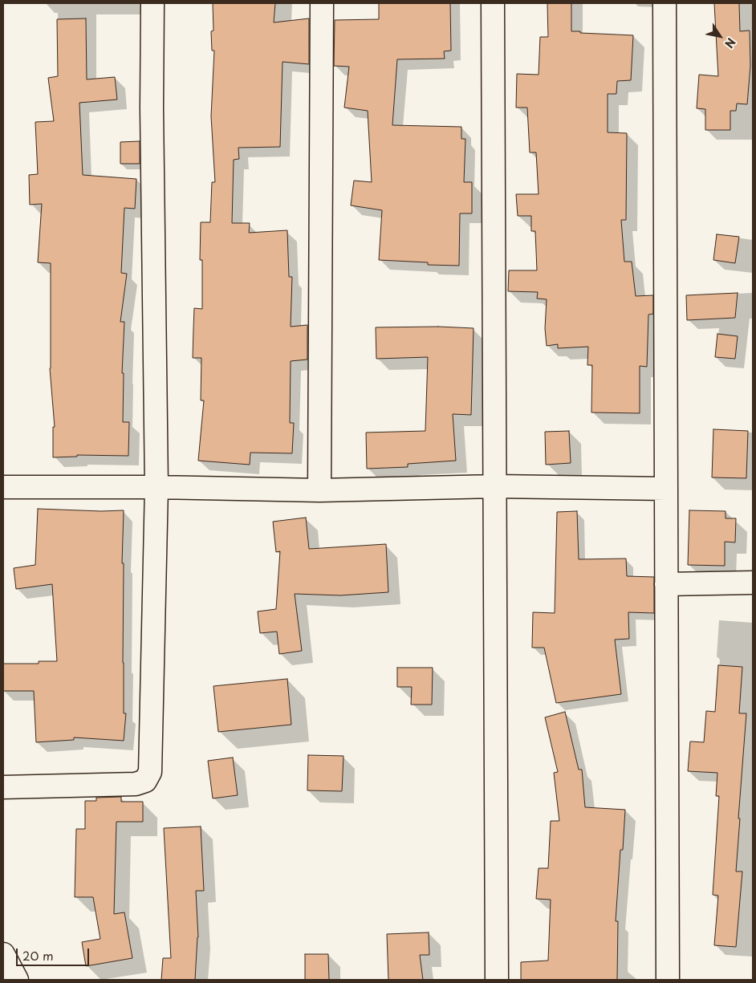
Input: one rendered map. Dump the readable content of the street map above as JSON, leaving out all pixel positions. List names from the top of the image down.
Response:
{
  "scale_bar": "20 m",
  "north": "bottom right"
}
